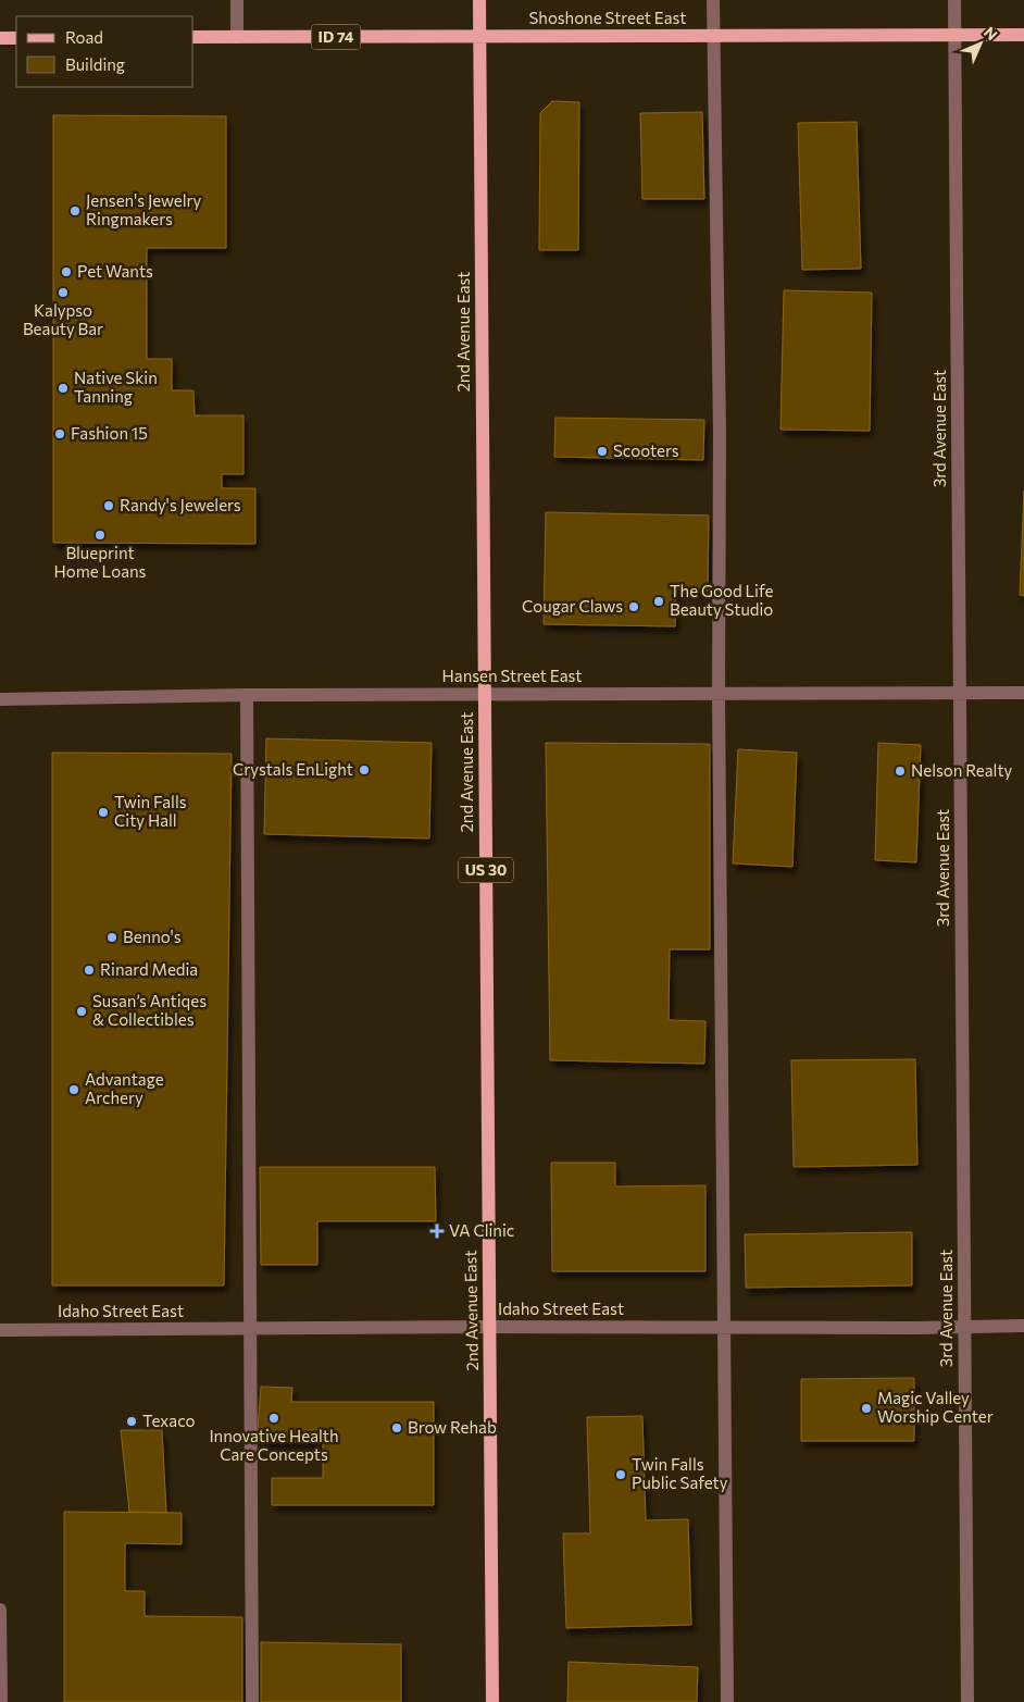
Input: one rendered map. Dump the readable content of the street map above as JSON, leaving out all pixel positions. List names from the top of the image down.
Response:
{
  "streets": {
    "main road": [
      "Shoshone Street East",
      "ID 74",
      "2nd Avenue East",
      "US 30"
    ],
    "street": ["3rd Avenue East", "Hansen Street East", "Idaho Street East"]
  },
  "crossings": [
    ["Shoshone Street East", "2nd Avenue East"],
    ["Shoshone Street East", "3rd Avenue East"],
    ["Shoshone Street East", "US 30"],
    ["2nd Avenue East", "Hansen Street East"],
    ["2nd Avenue East", "US 30"],
    ["2nd Avenue East", "Idaho Street East"],
    ["3rd Avenue East", "Hansen Street East"],
    ["3rd Avenue East", "Idaho Street East"]
  ],
  "places": {
    "other": [
      "Jensen's Jewelry Ringmakers",
      "Pet Wants",
      "Kalypso Beauty Bar",
      "Native Skin Tanning",
      "Fashion 15",
      "Scooters",
      "Randy's Jewelers",
      "Blueprint Home Loans",
      "The Good Life Beauty Studio",
      "Cougar Claws",
      "Crystals EnLight",
      "Nelson Realty",
      "Twin Falls City Hall",
      "Benno's",
      "Rinard Media",
      "Susan’s Antiqes & Collectibles",
      "Advantage Archery",
      "Magic Valley Worship Center",
      "Innovative Health Care Concepts",
      "Texaco",
      "Brow Rehab",
      "Twin Falls Public Safety"
    ],
    "health": ["VA Clinic"]
  },
  "legend": ["Road", "Building"],
  "north": "top right"
}
